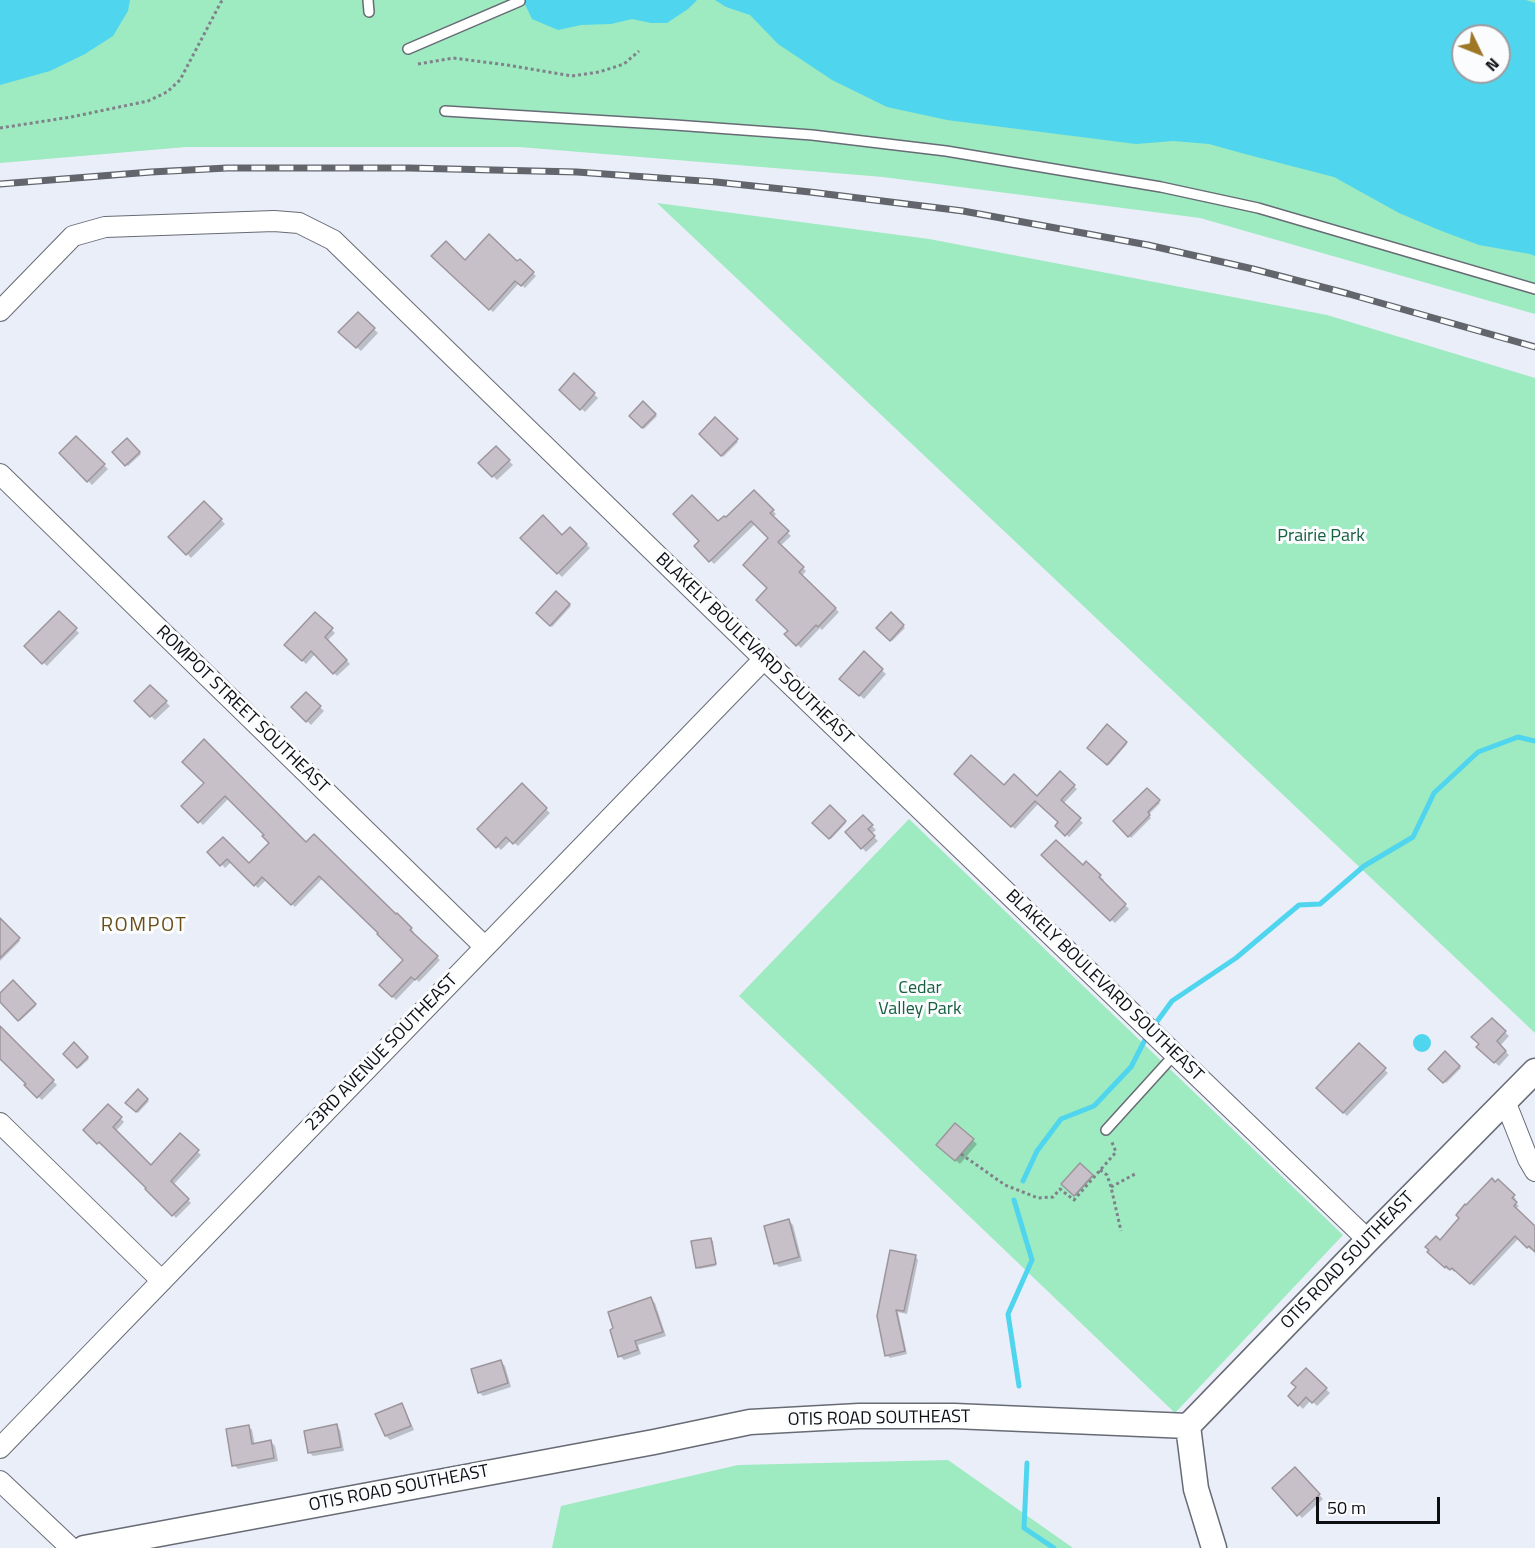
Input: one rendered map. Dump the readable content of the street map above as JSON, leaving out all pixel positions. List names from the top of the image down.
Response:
{
  "streets": {
    "street": [
      "BLAKELY BOULEVARD SOUTHEAST",
      "ROMPOT STREET SOUTHEAST",
      "23RD AVENUE SOUTHEAST",
      "OTIS ROAD SOUTHEAST"
    ]
  },
  "crossings": [
    ["BLAKELY BOULEVARD SOUTHEAST", "23RD AVENUE SOUTHEAST"],
    ["BLAKELY BOULEVARD SOUTHEAST", "OTIS ROAD SOUTHEAST"],
    ["ROMPOT STREET SOUTHEAST", "23RD AVENUE SOUTHEAST"]
  ],
  "districts": ["ROMPOT"],
  "parks": ["Prairie Park", "Cedar Valley Park"],
  "scale_bar": "50 m",
  "north": "bottom right"
}
